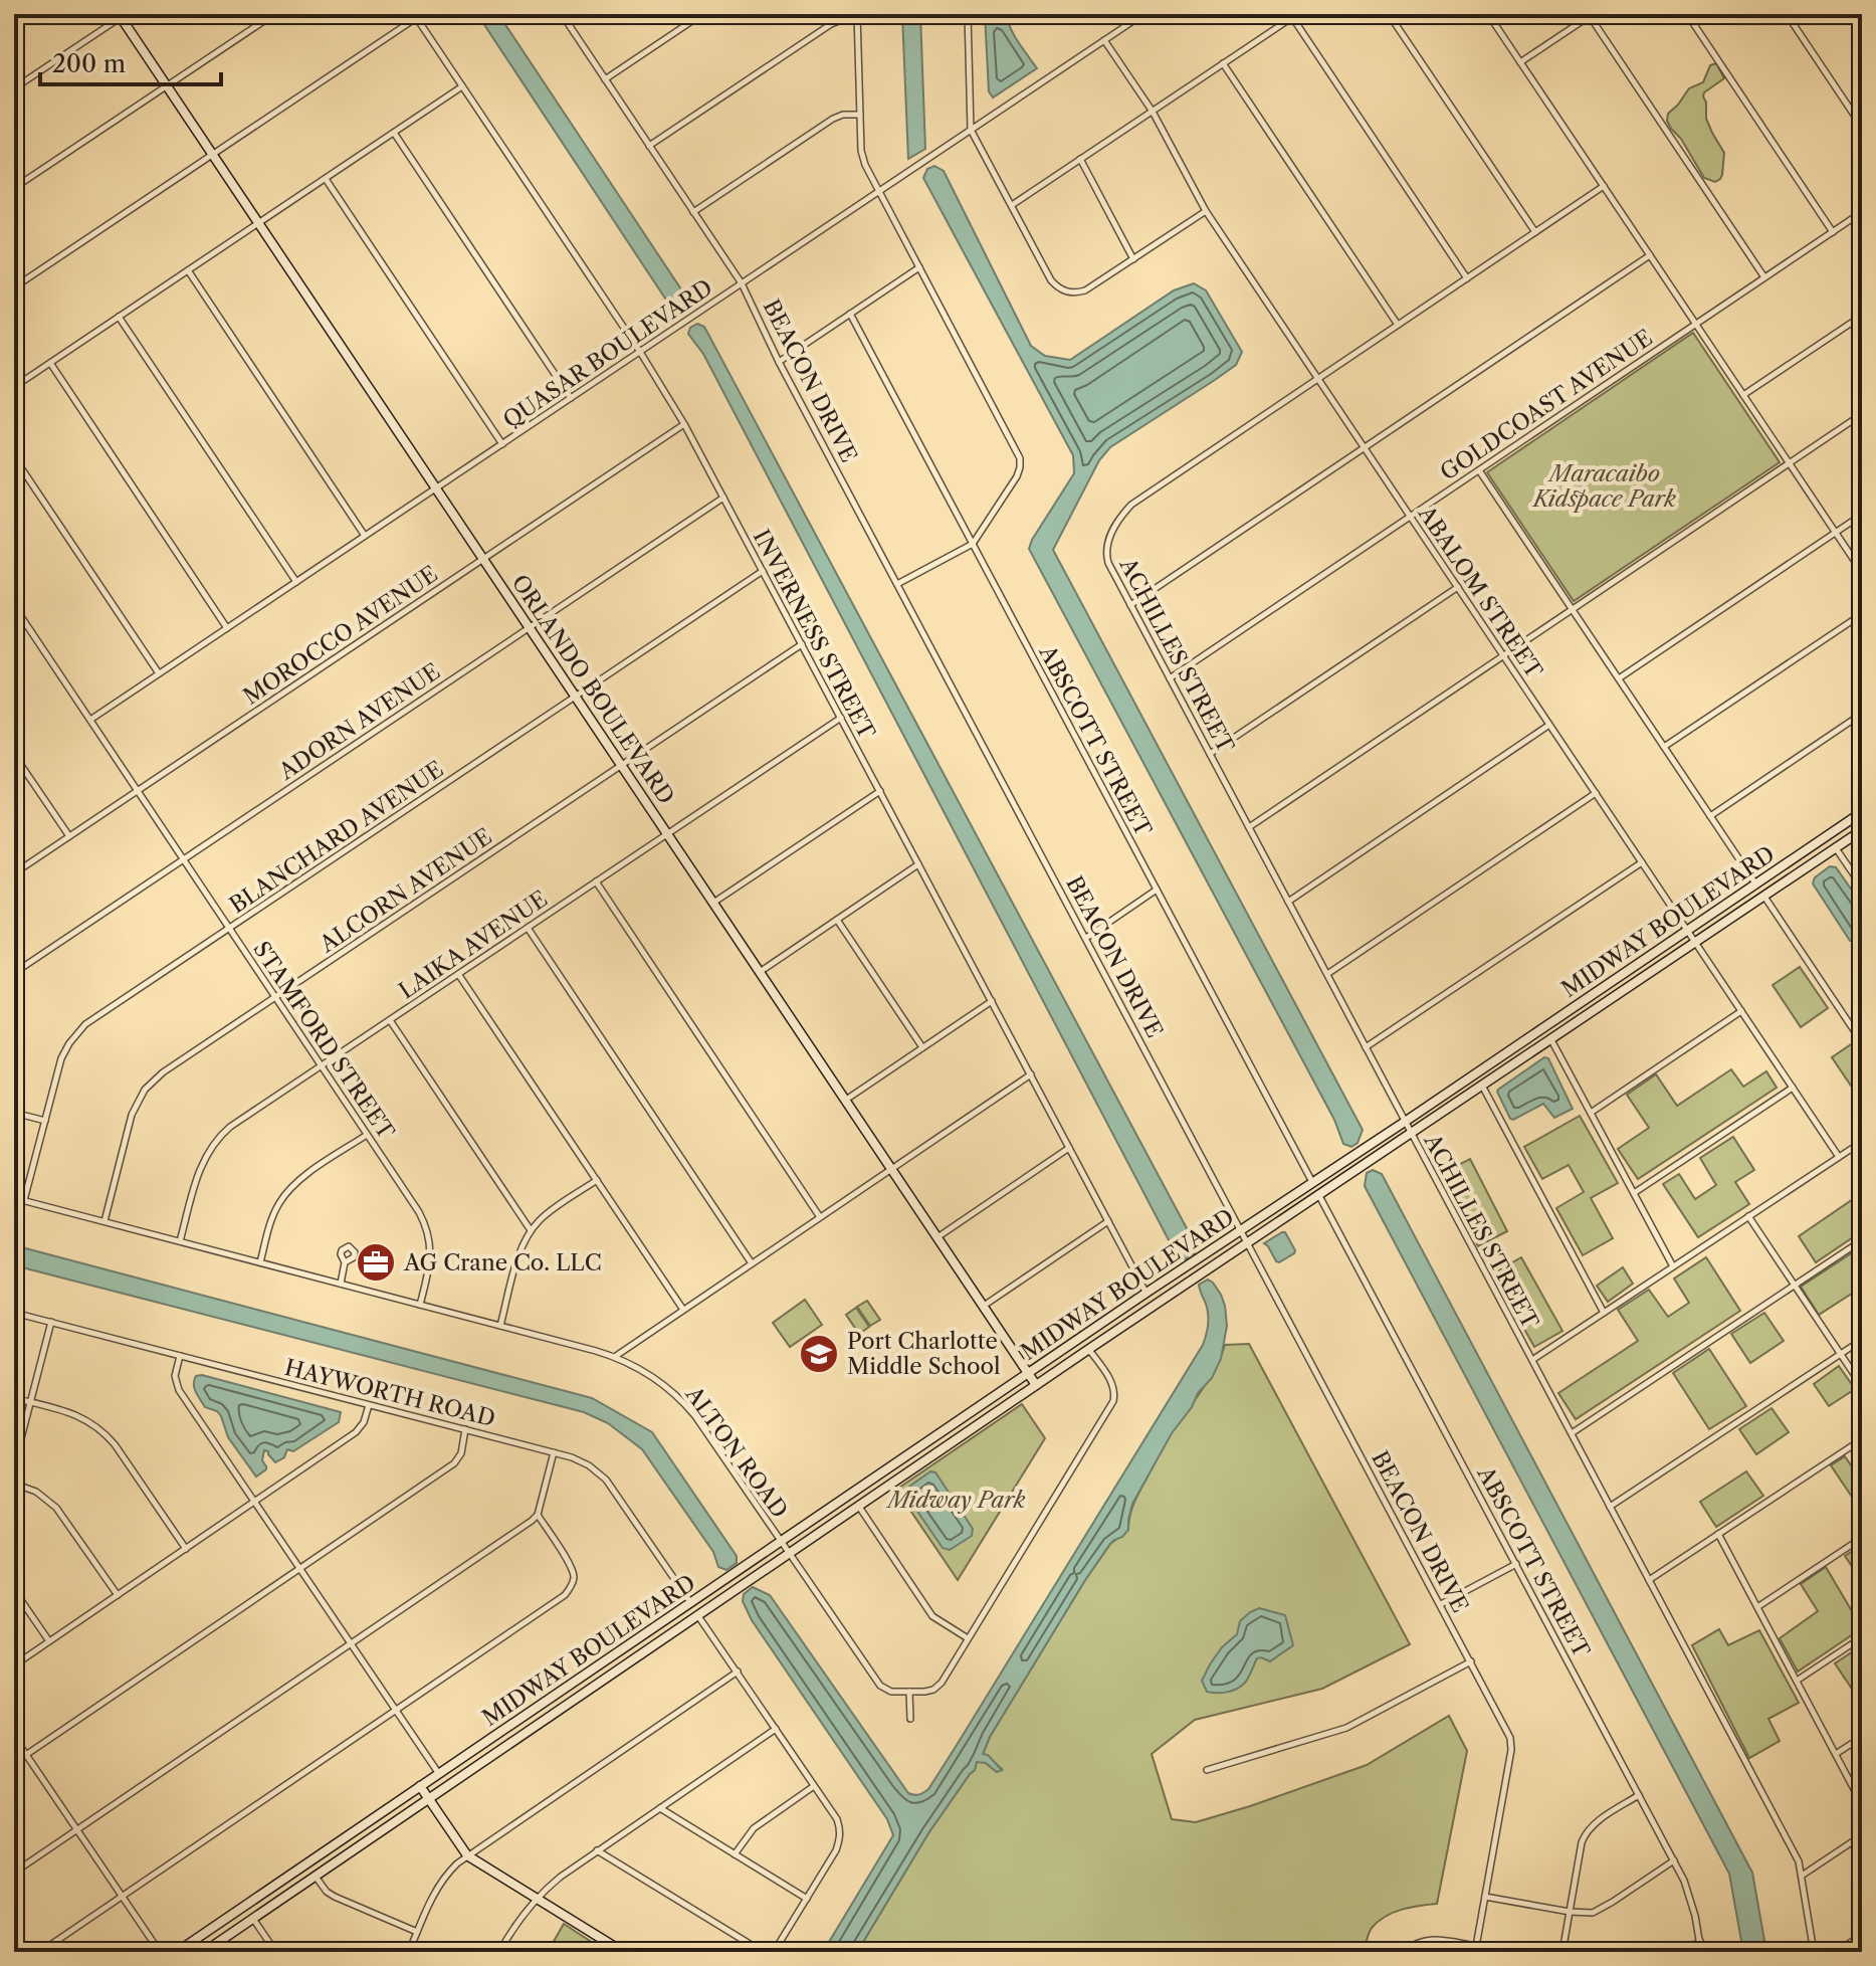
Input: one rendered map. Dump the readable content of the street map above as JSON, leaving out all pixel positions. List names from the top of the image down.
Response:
{
  "streets": {
    "street": [
      "QUASAR BOULEVARD",
      "BEACON DRIVE",
      "GOLDCOAST AVENUE",
      "ABALOM STREET",
      "INVERNESS STREET",
      "MOROCCO AVENUE",
      "ACHILLES STREET",
      "ORLANDO BOULEVARD",
      "ADORN AVENUE",
      "ABSCOTT STREET",
      "BLANCHARD AVENUE",
      "ALCORN AVENUE",
      "MIDWAY BOULEVARD",
      "LAIKA AVENUE",
      "STAMFORD STREET",
      "HAYWORTH ROAD",
      "ALTON ROAD"
    ]
  },
  "crossings": [
    ["QUASAR BOULEVARD", "BEACON DRIVE"],
    ["QUASAR BOULEVARD", "ABALOM STREET"],
    ["QUASAR BOULEVARD", "INVERNESS STREET"],
    ["QUASAR BOULEVARD", "ORLANDO BOULEVARD"],
    ["QUASAR BOULEVARD", "STAMFORD STREET"],
    ["BEACON DRIVE", "MIDWAY BOULEVARD"],
    ["GOLDCOAST AVENUE", "ABALOM STREET"],
    ["GOLDCOAST AVENUE", "ACHILLES STREET"],
    ["ABALOM STREET", "ACHILLES STREET"],
    ["ABALOM STREET", "MIDWAY BOULEVARD"],
    ["INVERNESS STREET", "MOROCCO AVENUE"],
    ["INVERNESS STREET", "ADORN AVENUE"],
    ["INVERNESS STREET", "BLANCHARD AVENUE"],
    ["INVERNESS STREET", "ALCORN AVENUE"],
    ["INVERNESS STREET", "MIDWAY BOULEVARD"],
    ["INVERNESS STREET", "LAIKA AVENUE"],
    ["MOROCCO AVENUE", "ORLANDO BOULEVARD"],
    ["MOROCCO AVENUE", "STAMFORD STREET"],
    ["ACHILLES STREET", "MIDWAY BOULEVARD"],
    ["ORLANDO BOULEVARD", "ADORN AVENUE"],
    ["ORLANDO BOULEVARD", "BLANCHARD AVENUE"],
    ["ORLANDO BOULEVARD", "ALCORN AVENUE"],
    ["ORLANDO BOULEVARD", "MIDWAY BOULEVARD"],
    ["ORLANDO BOULEVARD", "LAIKA AVENUE"],
    ["ADORN AVENUE", "STAMFORD STREET"],
    ["ABSCOTT STREET", "MIDWAY BOULEVARD"],
    ["BLANCHARD AVENUE", "STAMFORD STREET"],
    ["BLANCHARD AVENUE", "ALTON ROAD"],
    ["ALCORN AVENUE", "STAMFORD STREET"],
    ["ALCORN AVENUE", "ALTON ROAD"],
    ["MIDWAY BOULEVARD", "HAYWORTH ROAD"],
    ["MIDWAY BOULEVARD", "ALTON ROAD"],
    ["LAIKA AVENUE", "STAMFORD STREET"],
    ["LAIKA AVENUE", "ALTON ROAD"],
    ["STAMFORD STREET", "ALTON ROAD"]
  ],
  "parks": ["Maracaibo Kidspace Park", "Midway Park"],
  "places": {
    "office": ["AG Crane Co. LLC"],
    "school or university": ["Port Charlotte Middle School"]
  },
  "scale_bar": "200 m"
}
